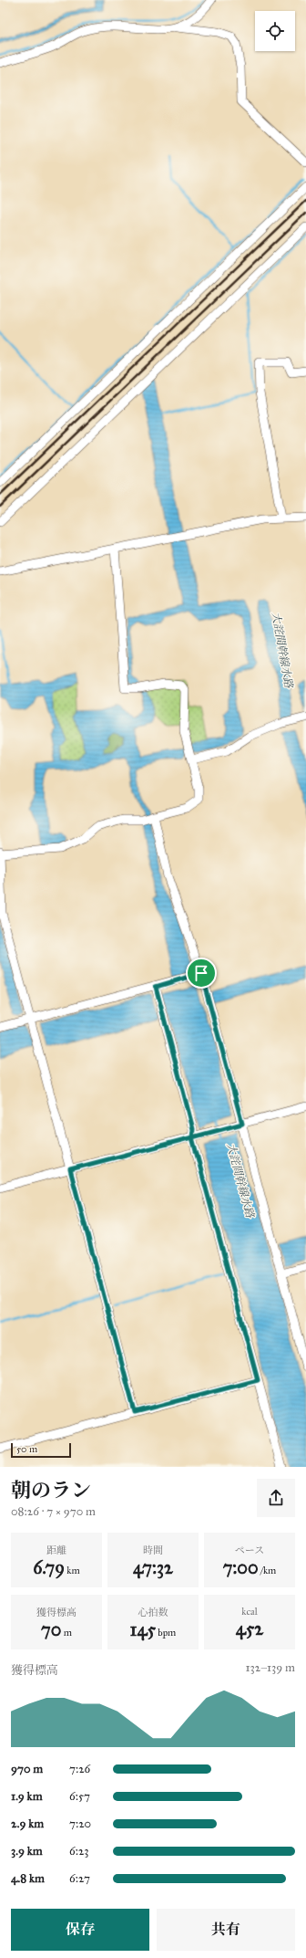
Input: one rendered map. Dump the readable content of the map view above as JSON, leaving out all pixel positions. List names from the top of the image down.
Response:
{
  "water": ["大詫間幹線水路"],
  "scale_bar": "50 m",
  "page": {
    "scale": "50 m",
    "heading": ["朝のラン", "08:26 · 7 × 970 m"],
    "stats": [
      ["距離", "6.79 km"],
      ["時間", "47:32"],
      ["ペース", "7:00 /km"],
      ["獲得標高", "70 m"],
      ["心拍数", "145 bpm"],
      ["kcal", "452"]
    ],
    "chart": ["獲得標高", "132–139 m"],
    "list": [
      {
        "name": "970 m",
        "note": "7:26"
      },
      {
        "name": "1.9 km",
        "note": "6:57"
      },
      {
        "name": "2.9 km",
        "note": "7:20"
      },
      {
        "name": "3.9 km",
        "note": "6:23"
      },
      {
        "name": "4.8 km",
        "note": "6:27"
      }
    ],
    "buttons": ["保存", "共有"]
  }
}
